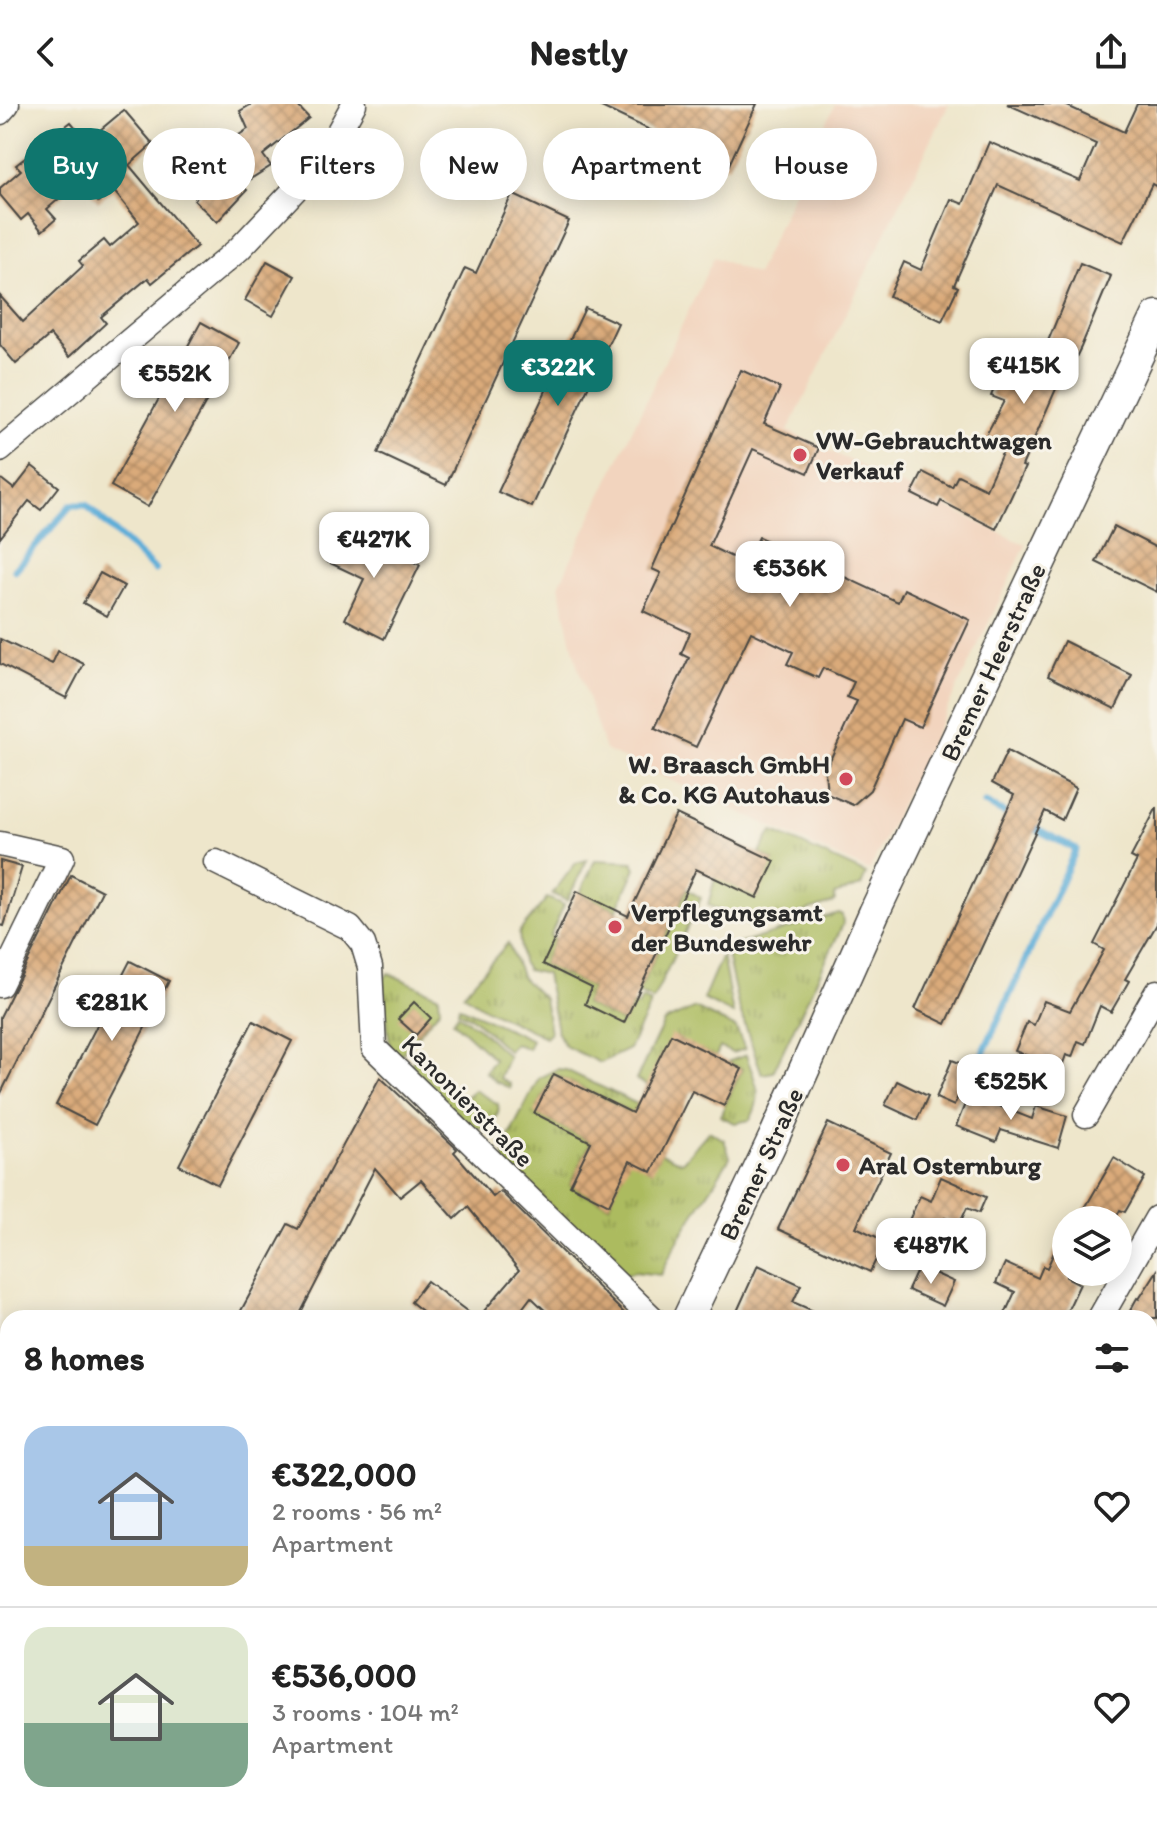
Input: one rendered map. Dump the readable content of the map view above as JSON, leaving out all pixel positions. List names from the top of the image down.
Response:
{
  "streets": {
    "street": ["Bremer Heerstraße", "Kanonierstraße", "Bremer Straße"]
  },
  "crossings": [
    ["Bremer Heerstraße", "Bremer Straße"]
  ],
  "places": [
    "VW-Gebrauchtwagen Verkauf",
    "W. Braasch GmbH & Co. KG Autohaus",
    "Verpflegungsamt der Bundeswehr",
    "Aral Osternburg"
  ],
  "page": {
    "header": "Nestly",
    "chip": [
      "Buy",
      "Rent",
      "Filters",
      "New",
      "Apartment",
      "House"
    ],
    "price": [
      "€415K",
      "€322K",
      "€552K",
      "€427K",
      "€536K",
      "€281K",
      "€525K",
      "€487K"
    ],
    "heading": "8 homes",
    "list": [
      {
        "name": "€322,000",
        "note": "2 rooms · 56 m² · Apartment"
      },
      {
        "name": "€536,000",
        "note": "3 rooms · 104 m² · Apartment"
      }
    ]
  }
}
